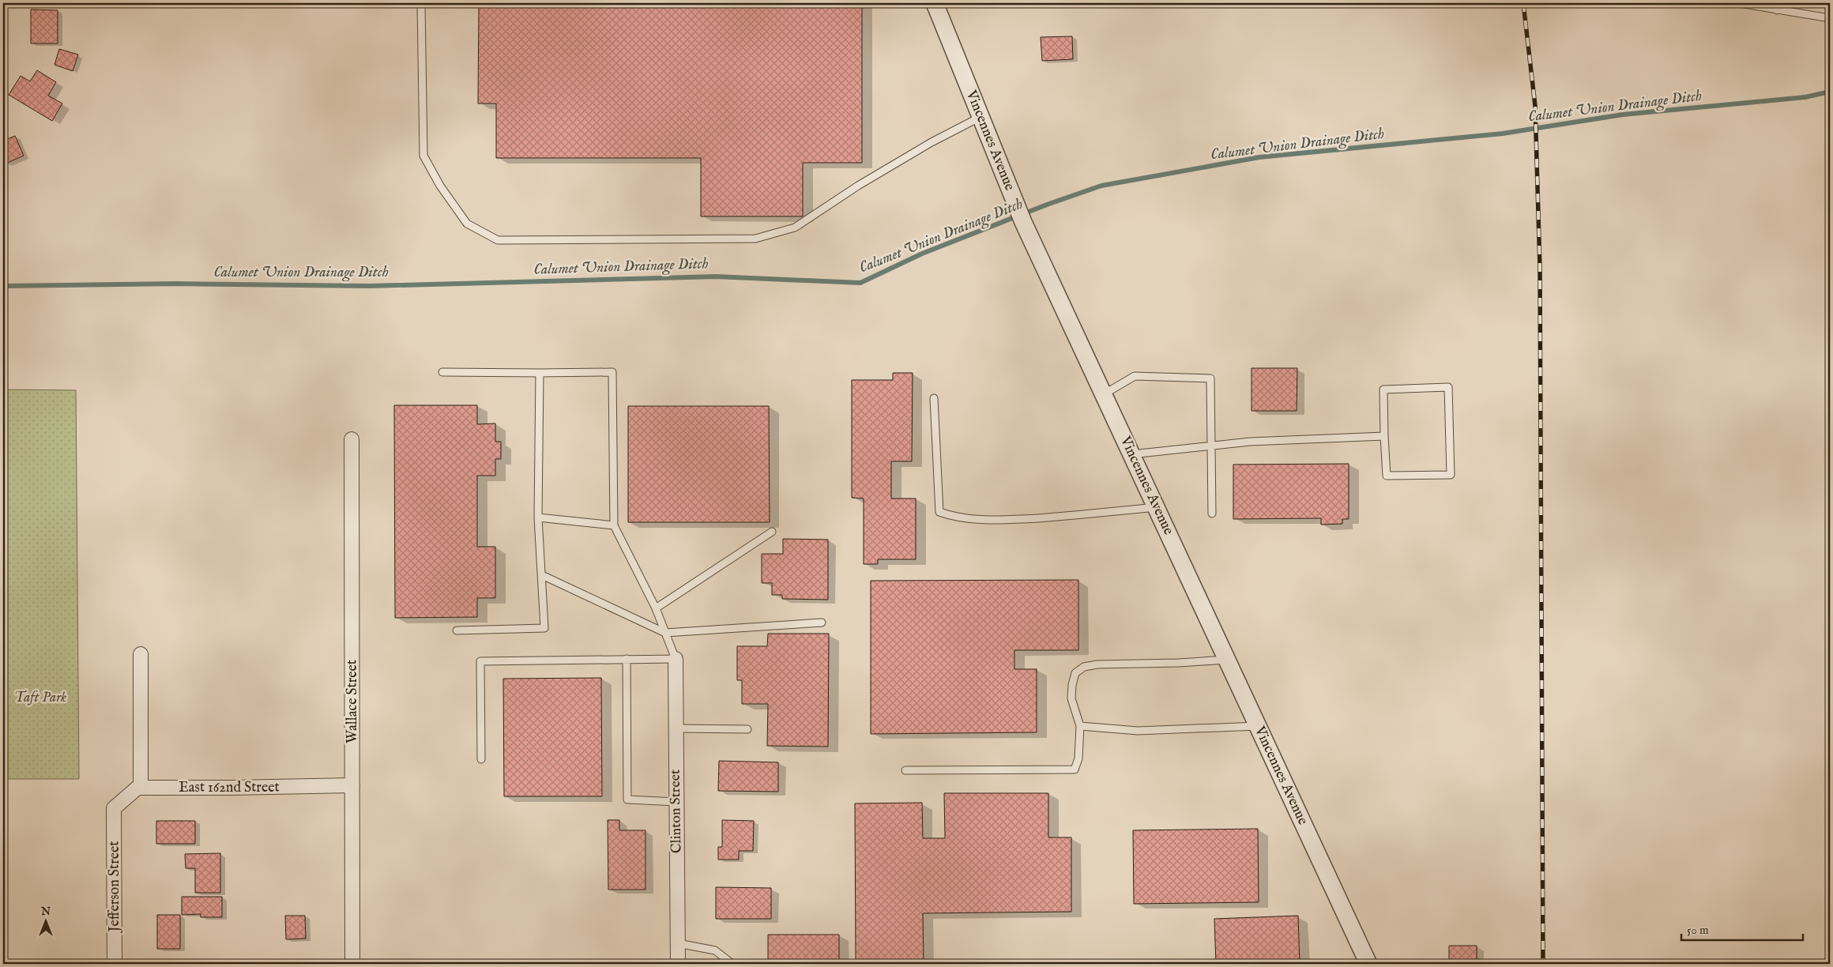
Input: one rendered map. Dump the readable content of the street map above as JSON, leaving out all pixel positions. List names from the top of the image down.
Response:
{
  "streets": {
    "street": [
      "Vincennes Avenue",
      "Wallace Street",
      "East 162nd Street",
      "Clinton Street",
      "Jefferson Street"
    ]
  },
  "crossings": [
    ["Wallace Street", "East 162nd Street"],
    ["East 162nd Street", "Jefferson Street"]
  ],
  "water": ["Calumet Union Drainage Ditch"],
  "parks": ["Taft Park"],
  "scale_bar": "50 m",
  "north": "top"
}
